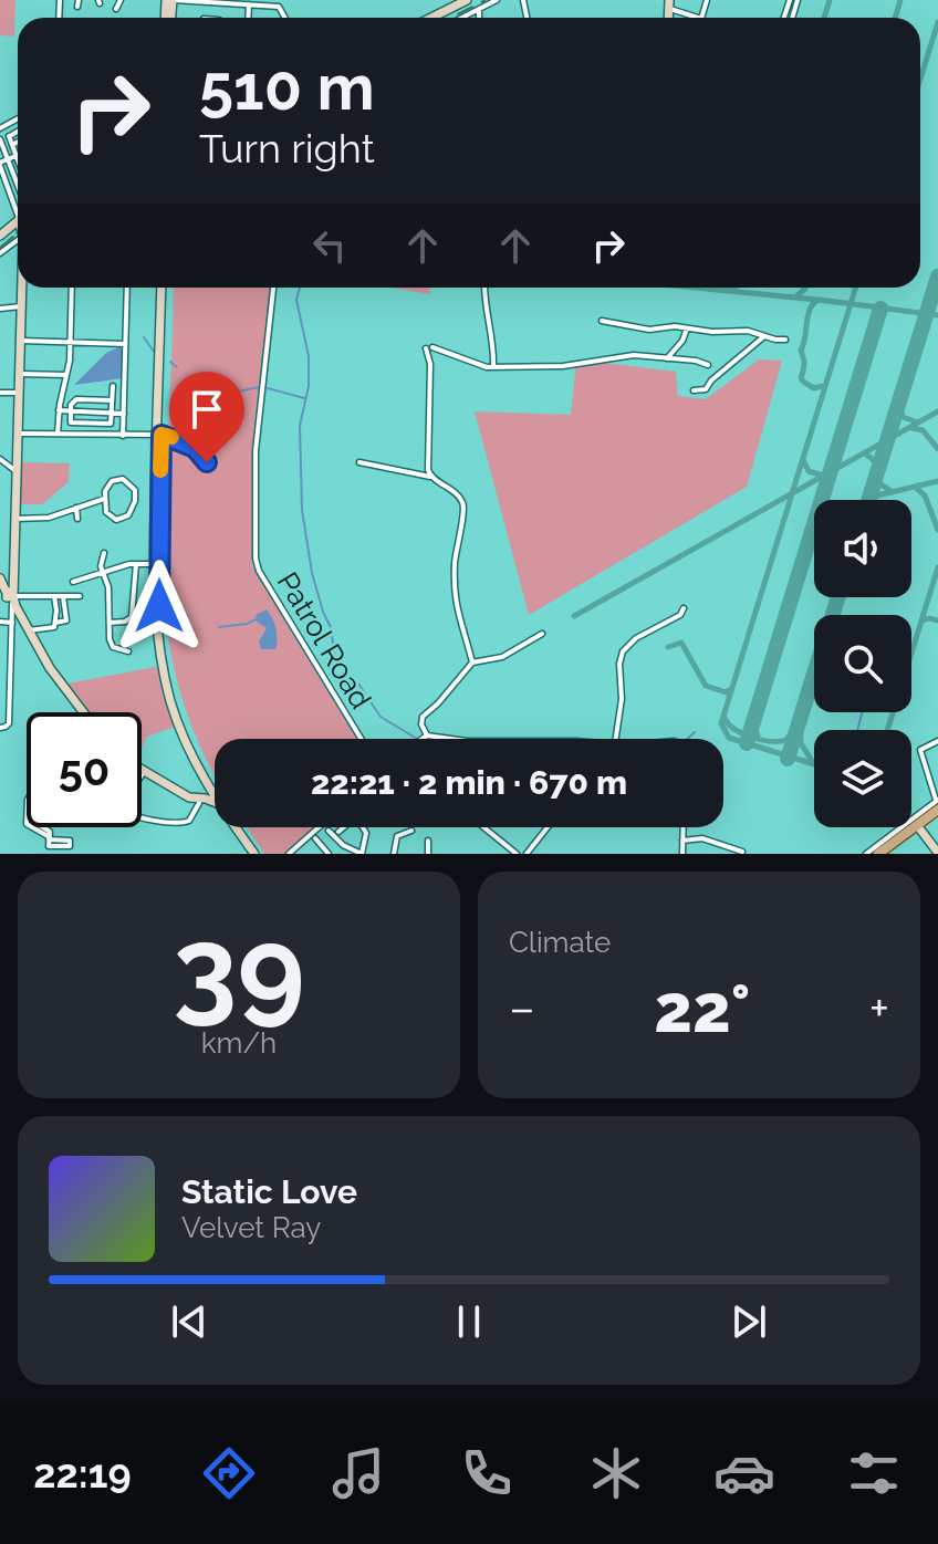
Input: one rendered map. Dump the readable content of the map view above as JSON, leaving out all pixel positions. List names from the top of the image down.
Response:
{
  "streets": {
    "street": ["Patrol Road"]
  },
  "page": {
    "turn": ["510 m", "Turn right"],
    "limit": "50",
    "trip": "22:21 · 2 min · 670 m",
    "tile": [
      ["39", "km/h"],
      "Climate"
    ],
    "heat": ["−", "22°", "+"],
    "song": ["Static Love", "Velvet Ray"],
    "tabs": "22:19"
  }
}
